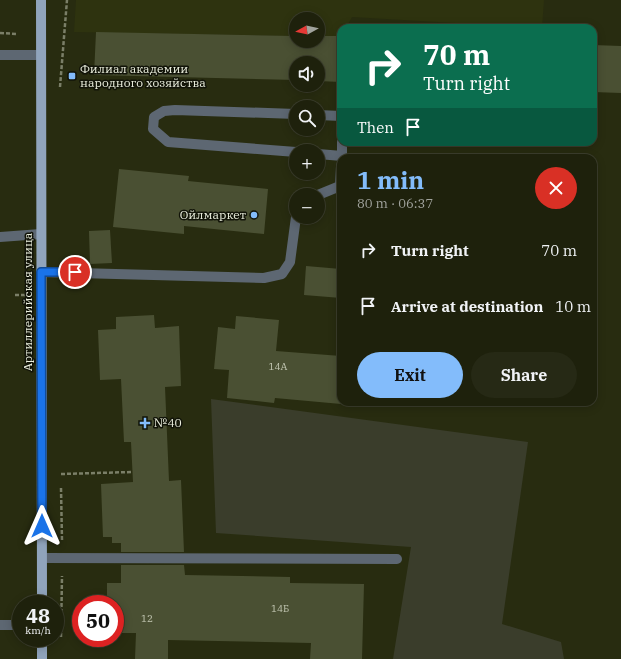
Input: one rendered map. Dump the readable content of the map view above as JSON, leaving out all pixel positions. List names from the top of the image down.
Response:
{
  "streets": {
    "main road": ["Артиллерийская улица"]
  },
  "places": {
    "transit": ["Филиал академии народного хозяйства"],
    "other": ["Ойлмаркет"],
    "health": ["№40"]
  },
  "house_numbers": ["14А", "14Б", "12"],
  "north": "left",
  "page": {
    "map_buttons": ["+", "−"],
    "turn": ["70 m", "Turn right"],
    "then": "Then",
    "heading": ["1 min", "80 m · 06:37"],
    "list": [
      {
        "name": "Turn right",
        "value": "70 m"
      },
      {
        "name": "Arrive at destination",
        "value": "10 m"
      }
    ],
    "buttons": ["Exit", "Share"],
    "speed": "48 km/h",
    "limit": "50"
  }
}
